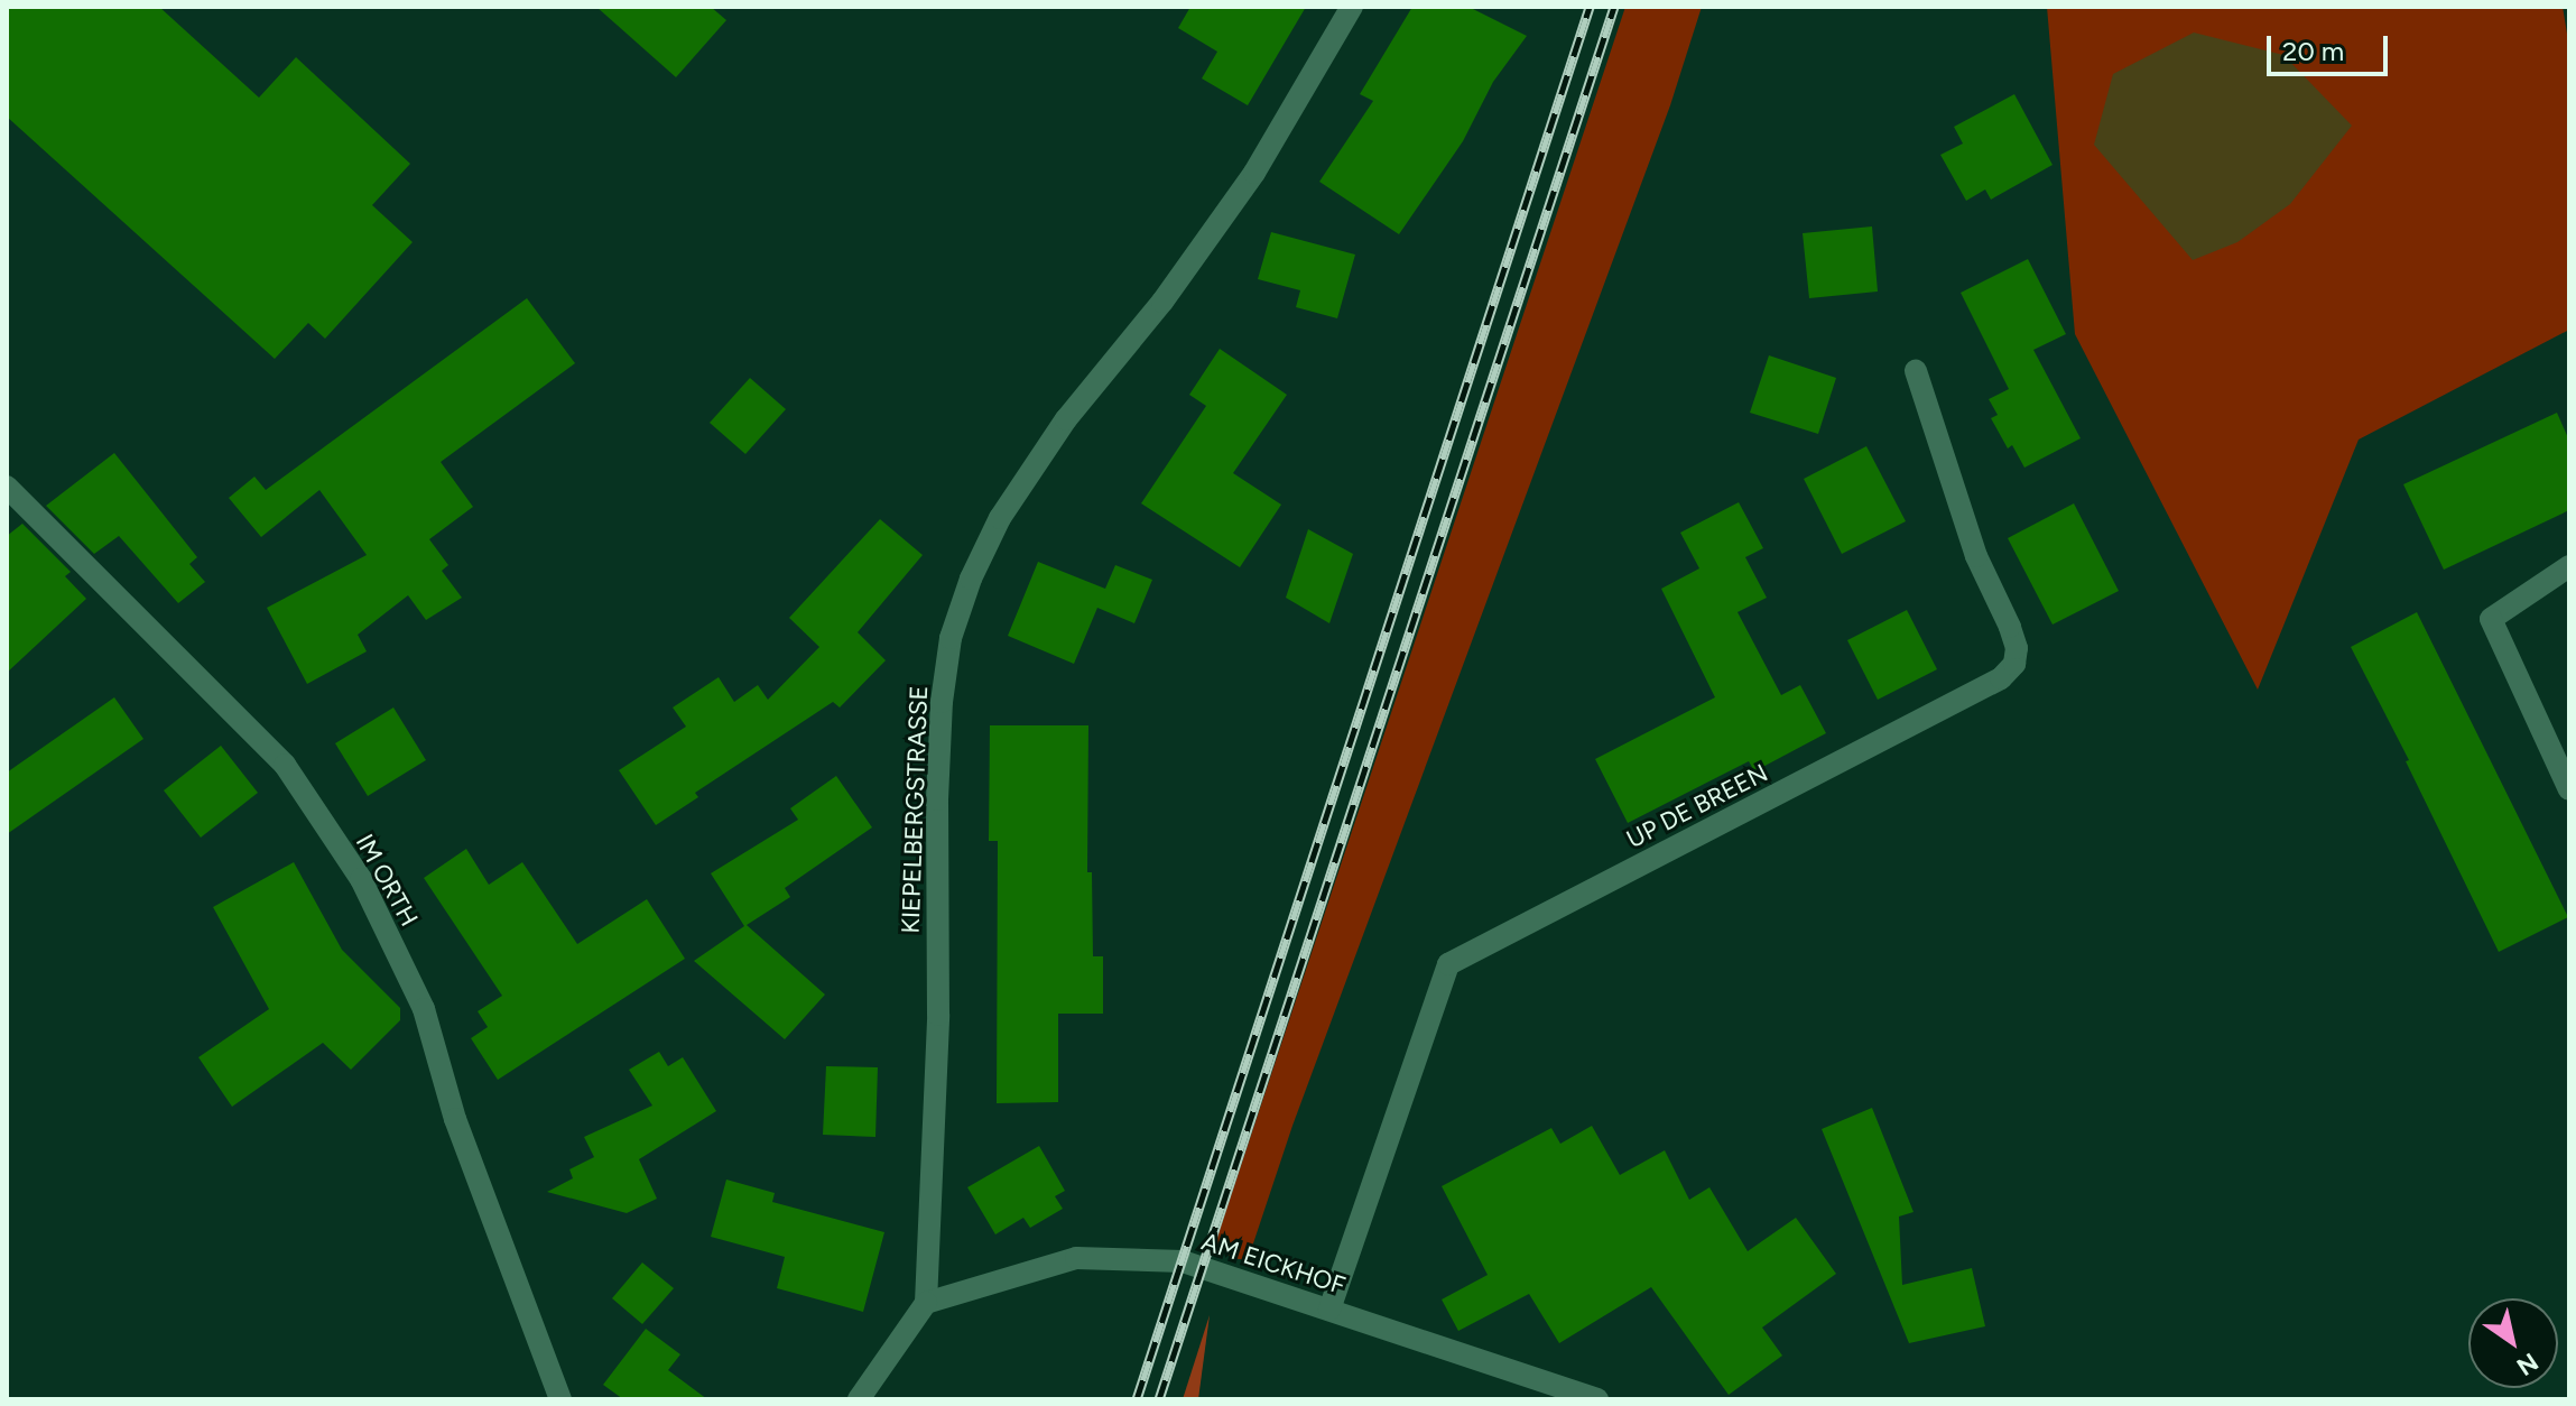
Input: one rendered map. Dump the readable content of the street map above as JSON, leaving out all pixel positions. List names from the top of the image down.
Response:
{
  "streets": {
    "street": [
      "UP DE BREEN",
      "KIEPELBERGSTRASSE",
      "IM ORTH",
      "AM EICKHOF"
    ]
  },
  "crossings": [
    ["UP DE BREEN", "AM EICKHOF"],
    ["KIEPELBERGSTRASSE", "AM EICKHOF"]
  ],
  "scale_bar": "20 m",
  "north": "bottom right"
}
